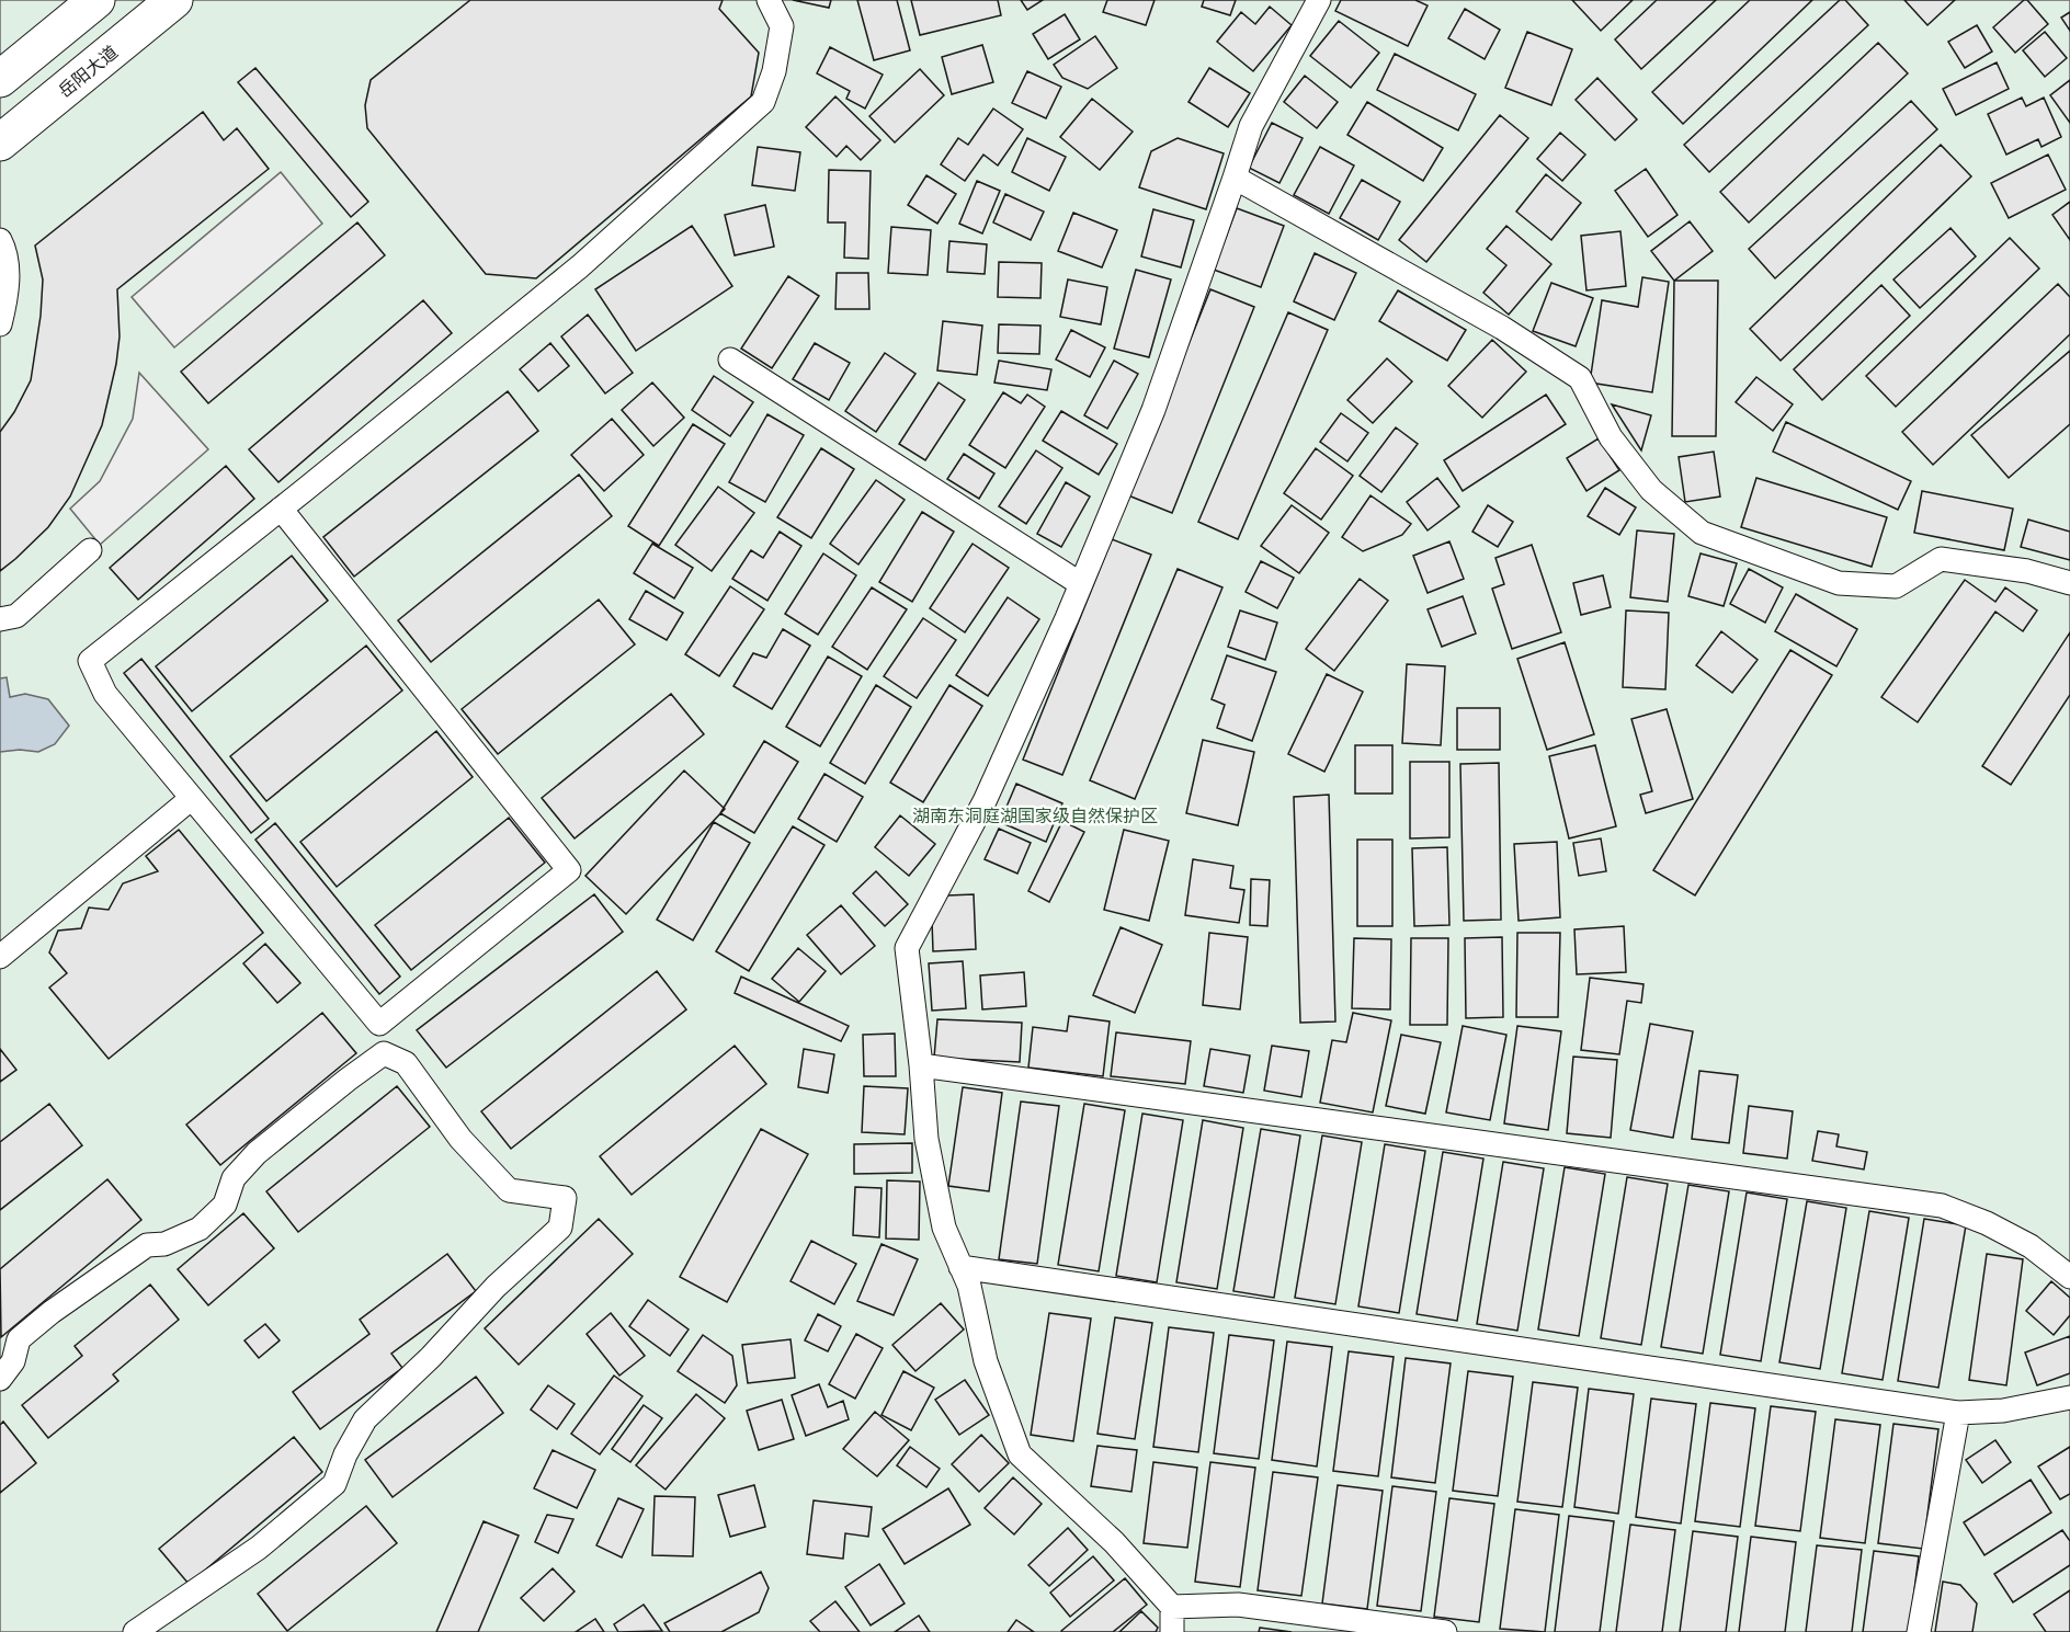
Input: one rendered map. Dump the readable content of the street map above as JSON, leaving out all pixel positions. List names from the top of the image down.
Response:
{
  "streets": {
    "main road": ["岳阳大道"]
  },
  "parks": ["湖南东洞庭湖国家级自然保护区"]
}
